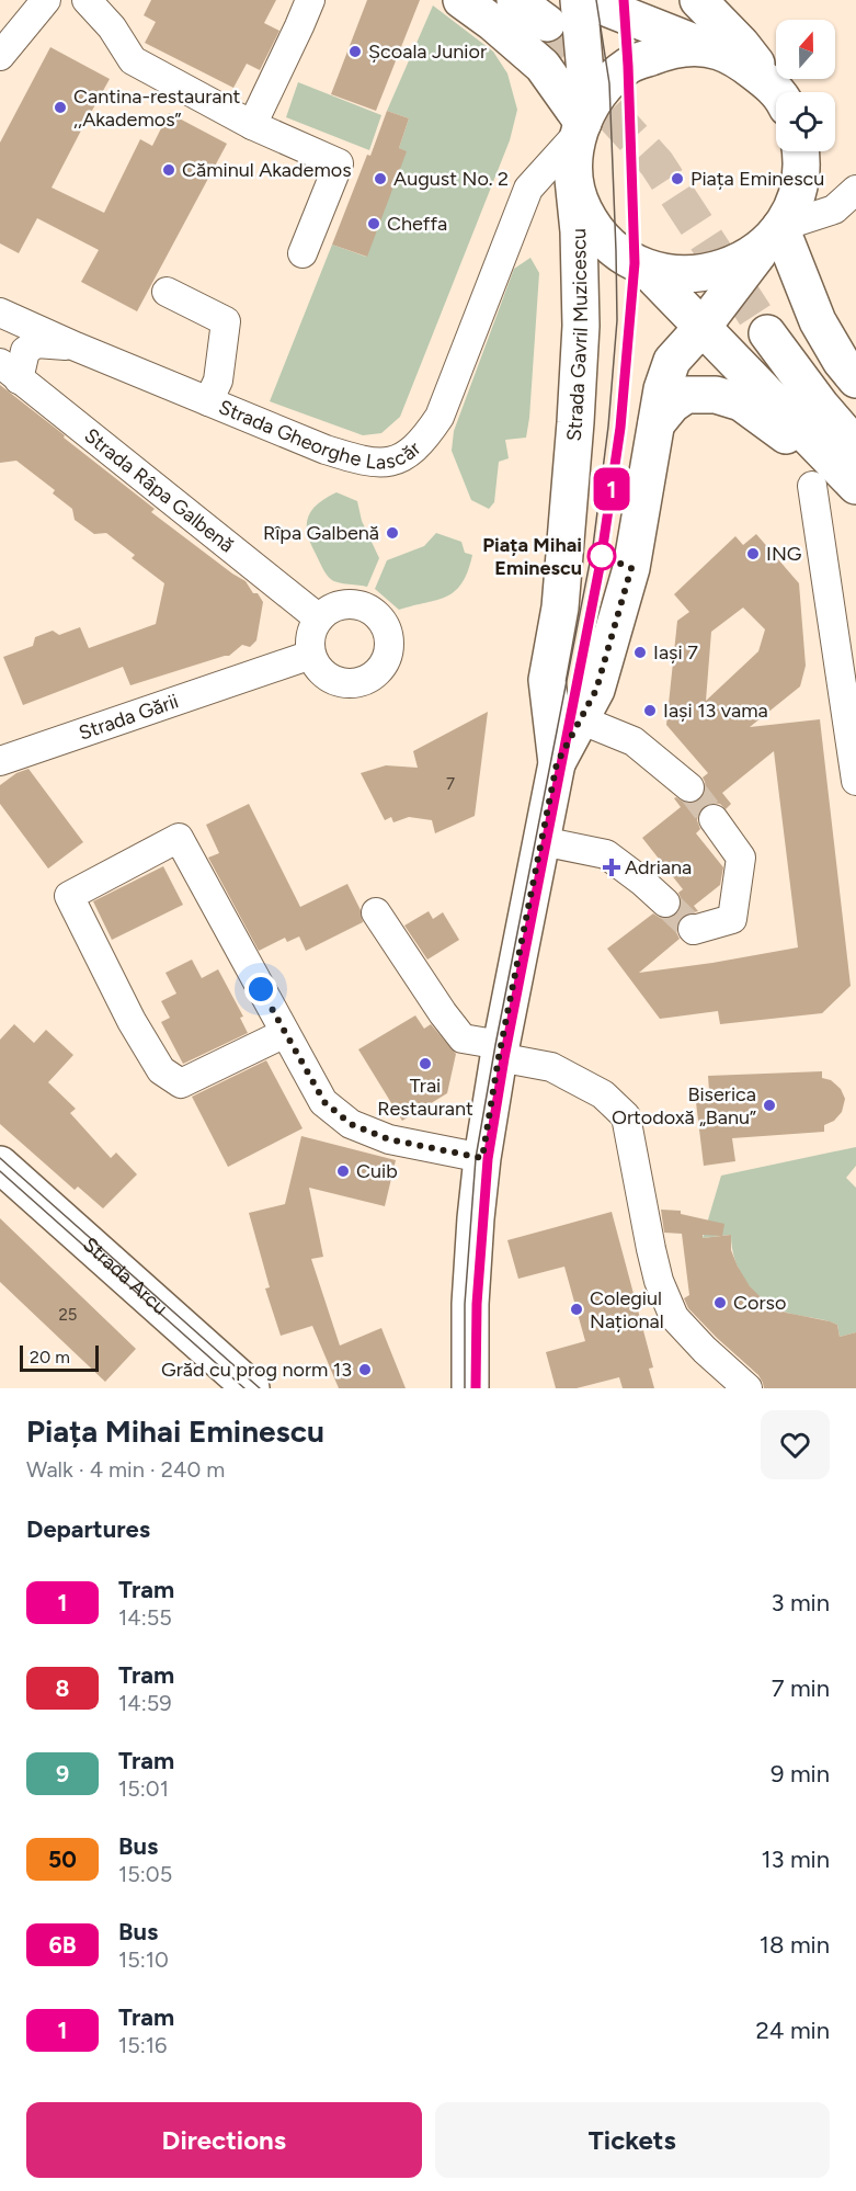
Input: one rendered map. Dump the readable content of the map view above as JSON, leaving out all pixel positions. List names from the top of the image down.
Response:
{
  "streets": {
    "main road": ["Strada Gavril Muzicescu", "Strada Arcu"],
    "street": ["Strada Gheorghe Lascăr", "Strada Râpa Galbenă", "Strada Gării"]
  },
  "crossings": [
    ["Strada Râpa Galbenă", "Strada Gării"]
  ],
  "places": {
    "other": [
      "Școala Junior",
      "Cantina-restaurant ,,Akademos”",
      "Căminul Akademos",
      "August No. 2",
      "Piața Eminescu",
      "Cheffa",
      "Rîpa Galbenă",
      "ING",
      "Piața Mihai Eminescu",
      "Iași 7",
      "Iași 13 vama",
      "Trai Restaurant",
      "Biserica Ortodoxă „Banu”",
      "Cuib",
      "Corso",
      "Colegiul Național",
      "Grăd cu prog norm 13"
    ],
    "health": ["Adriana"]
  },
  "lines": ["tram line 1"],
  "house_numbers": ["7", "25"],
  "scale_bar": "20 m",
  "north": "top",
  "page": {
    "on_map": "1",
    "scale": "20 m",
    "heading": [
      ["Piața Mihai Eminescu", "Walk · 4 min · 240 m"],
      "Departures"
    ],
    "list": [
      {
        "mark": "1",
        "name": "Tram",
        "note": "14:55",
        "value": "3 min"
      },
      {
        "mark": "8",
        "name": "Tram",
        "note": "14:59",
        "value": "7 min"
      },
      {
        "mark": "9",
        "name": "Tram",
        "note": "15:01",
        "value": "9 min"
      },
      {
        "mark": "50",
        "name": "Bus",
        "note": "15:05",
        "value": "13 min"
      },
      {
        "mark": "6B",
        "name": "Bus",
        "note": "15:10",
        "value": "18 min"
      },
      {
        "mark": "1",
        "name": "Tram",
        "note": "15:16",
        "value": "24 min"
      }
    ],
    "buttons": ["Directions", "Tickets"]
  }
}
